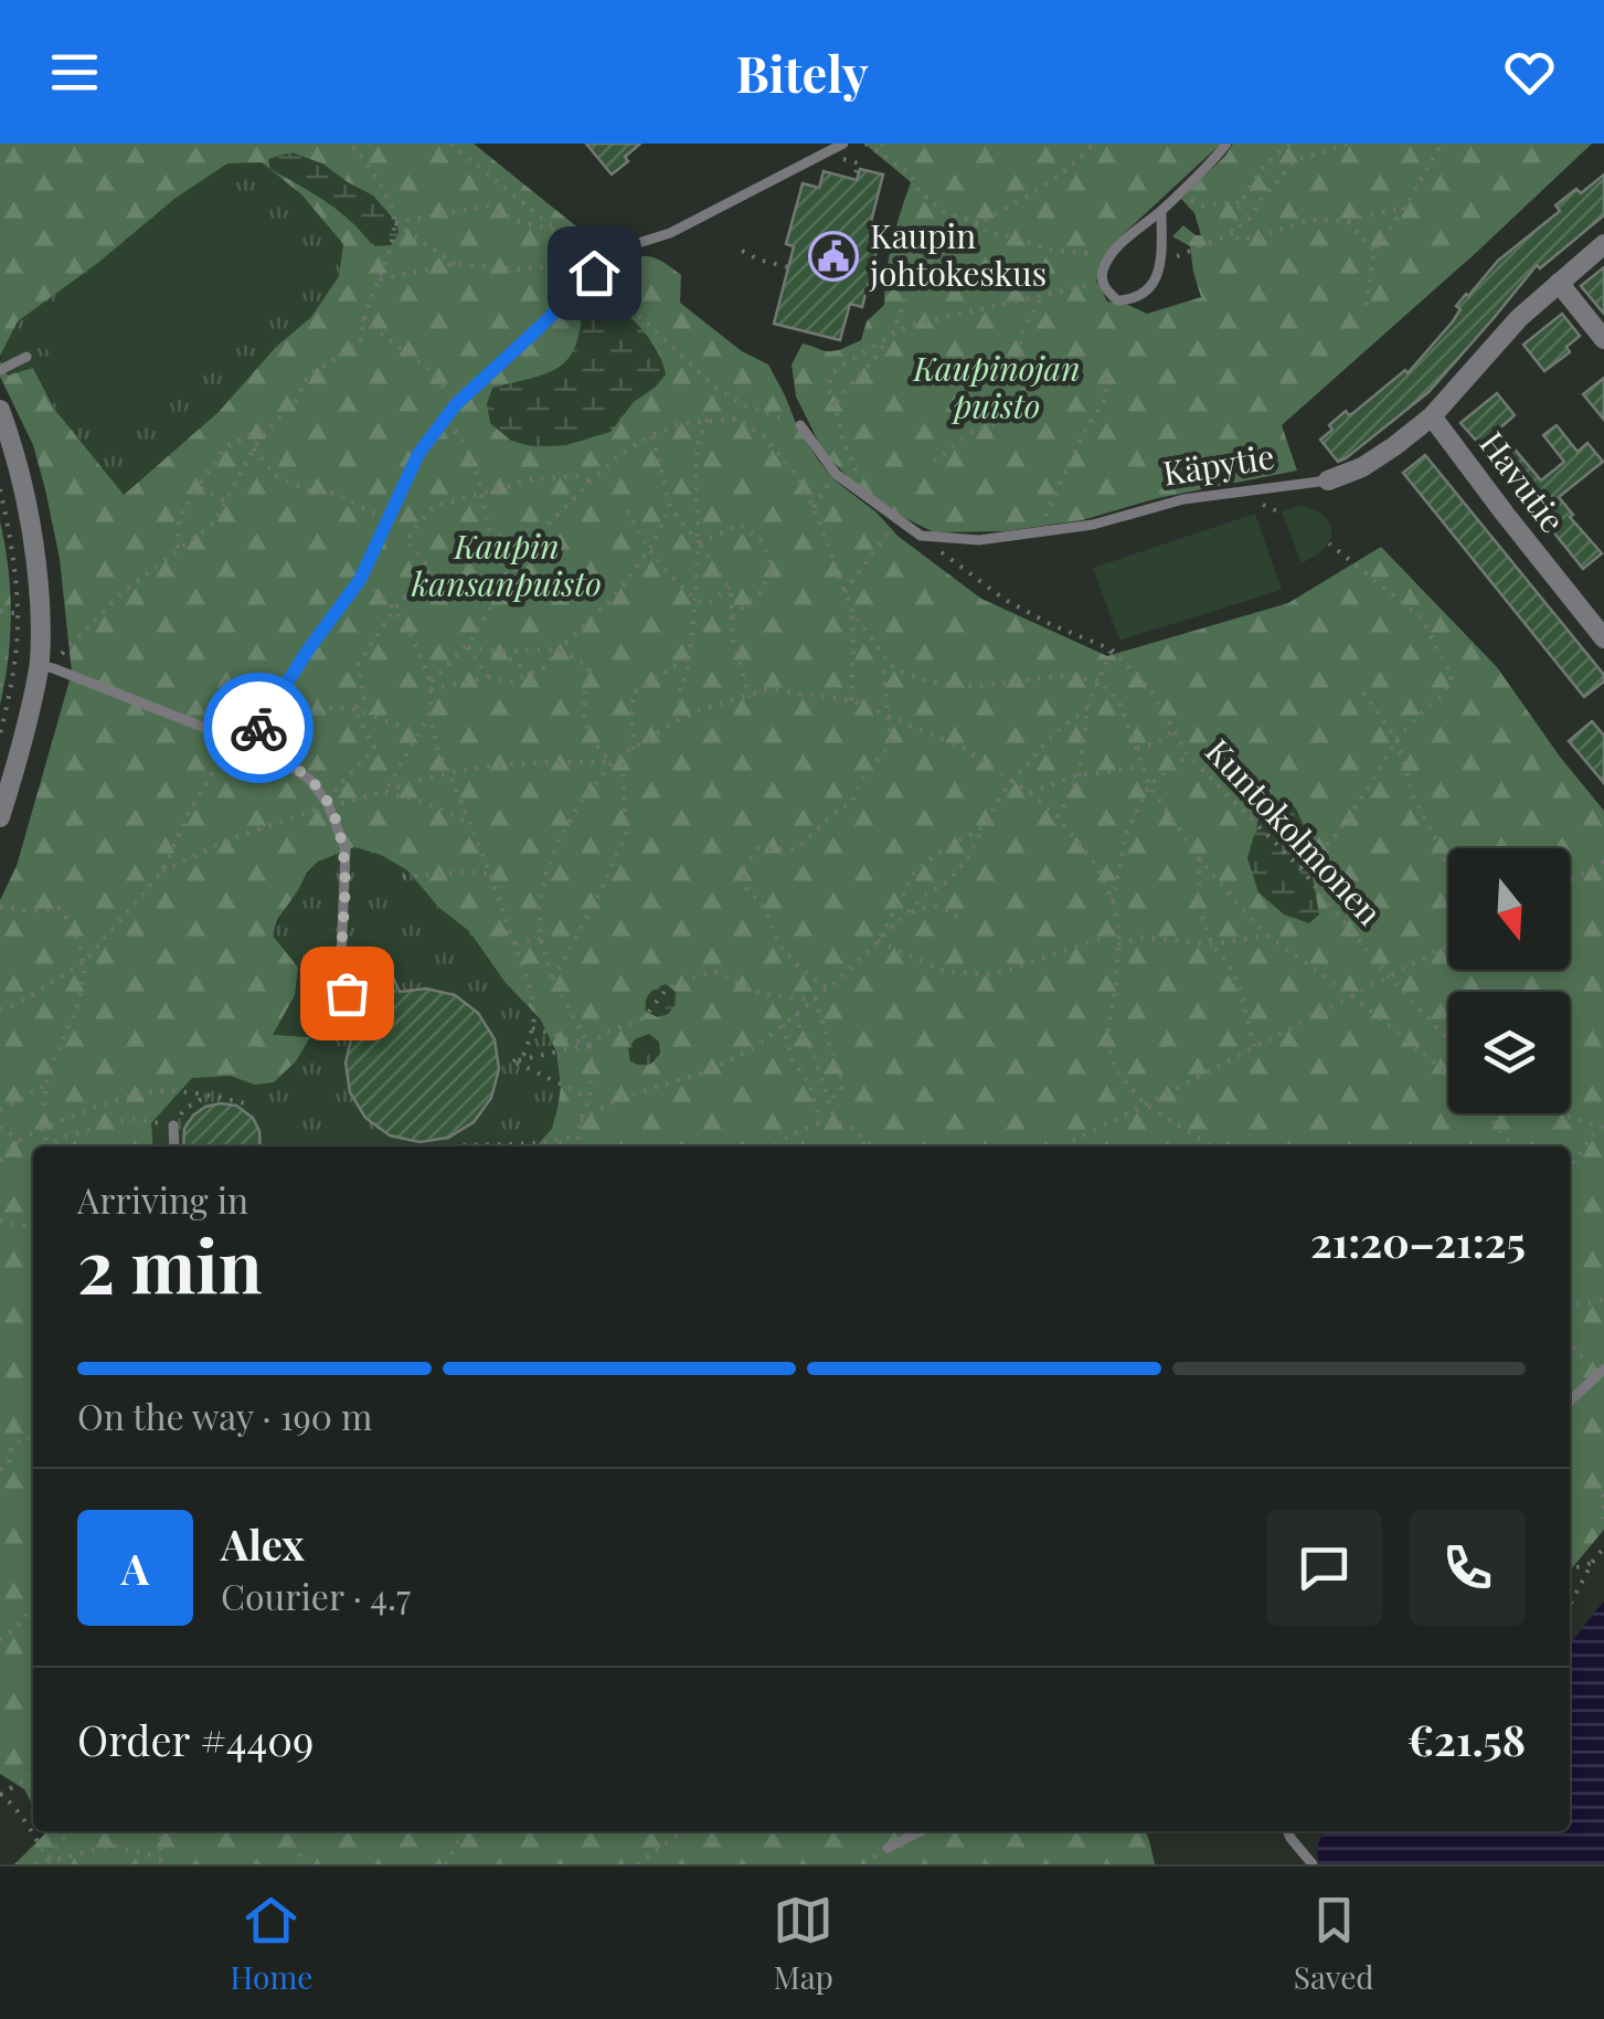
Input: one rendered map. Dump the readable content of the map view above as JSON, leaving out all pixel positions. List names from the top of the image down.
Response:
{
  "streets": {
    "street": ["Käpytie", "Havutie"],
    "path": ["Kuntokolmonen"]
  },
  "crossings": [
    ["Käpytie", "Havutie"],
    ["Käpytie", "Kuntokolmonen"]
  ],
  "parks": ["Kaupinojan puisto", "Kaupin kansanpuisto"],
  "places": {
    "public building": ["Kaupin johtokeskus"]
  },
  "north": "bottom",
  "page": {
    "header": "Bitely",
    "heading": ["2 min", "Arriving in", "21:20–21:25"],
    "panel": [
      "Alex",
      "Courier · 4.7",
      "Order #4409",
      "€21.58"
    ],
    "bar": "On the way · 190 m",
    "round": "A",
    "tabs": ["Home", "Map", "Saved"]
  }
}
